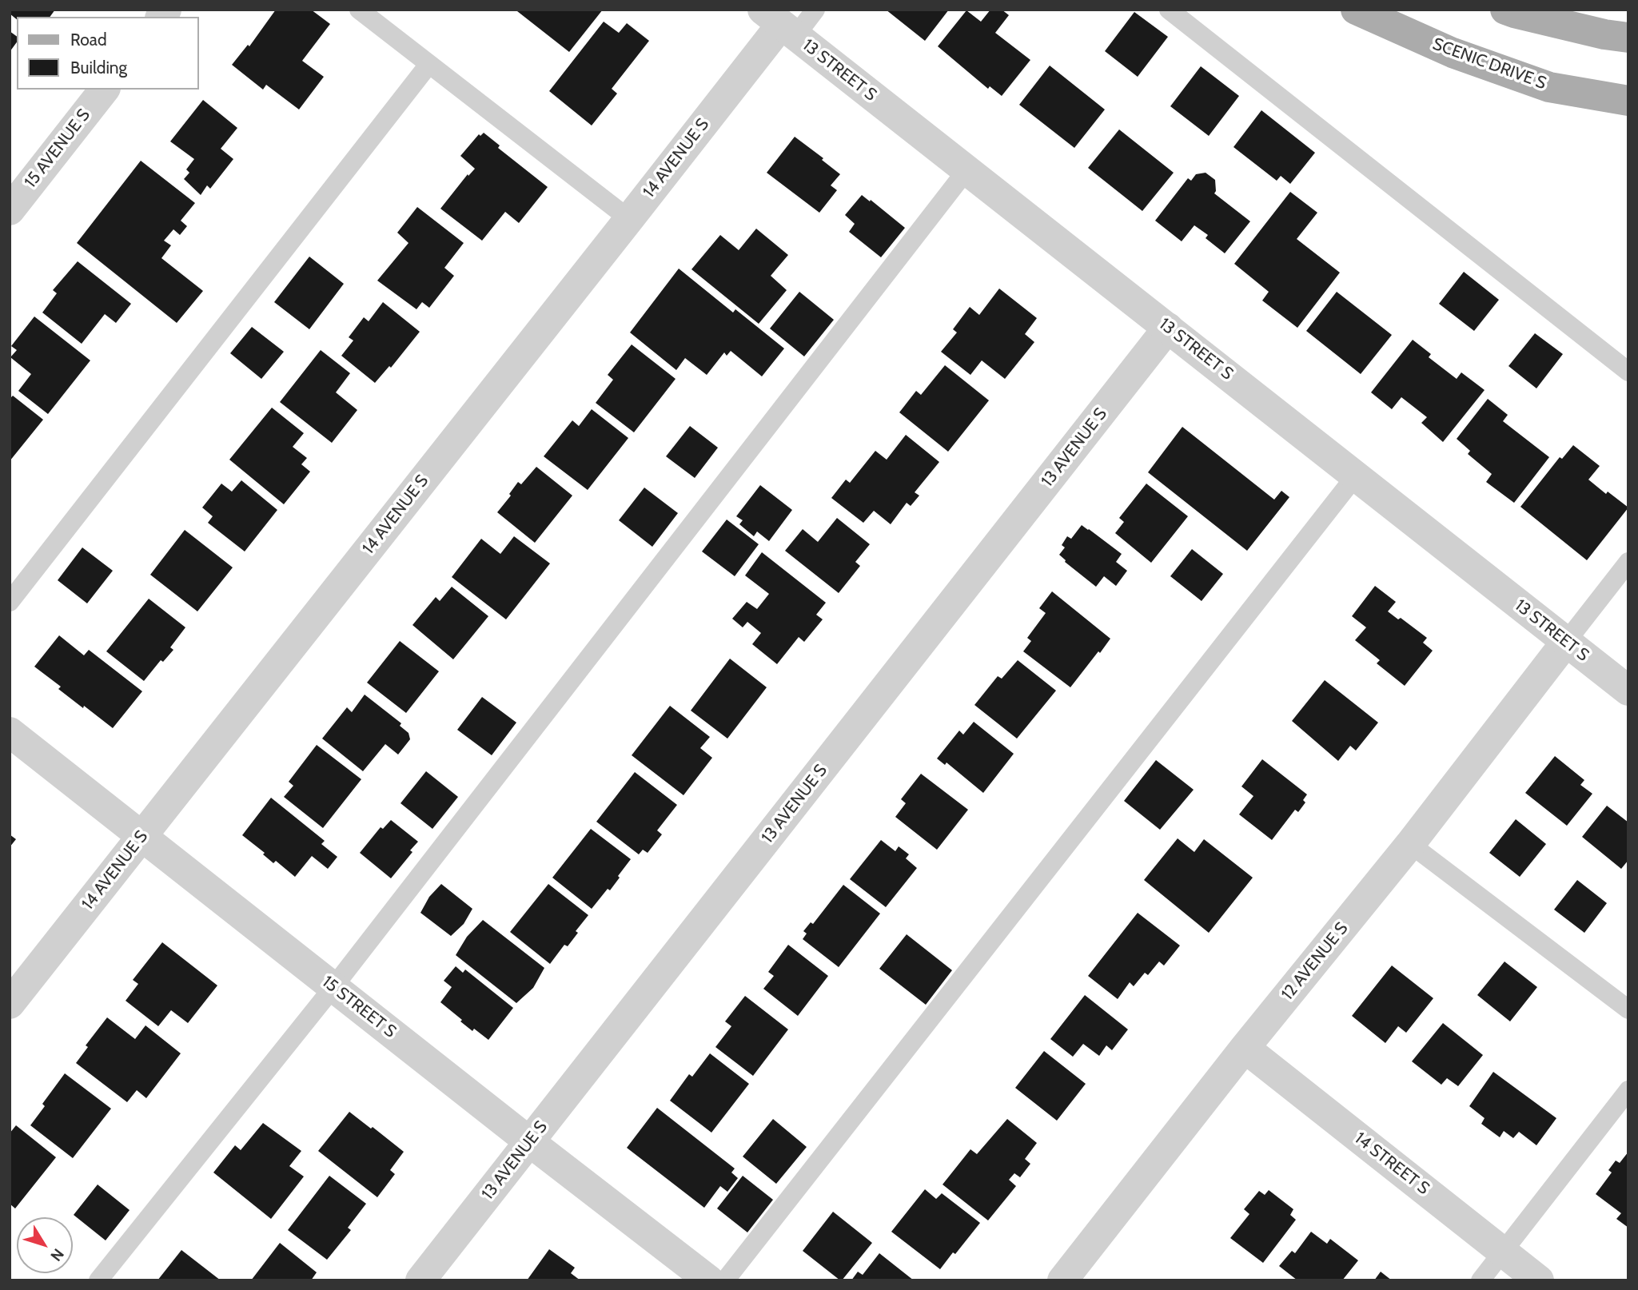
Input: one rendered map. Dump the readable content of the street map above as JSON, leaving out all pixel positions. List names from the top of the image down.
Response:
{
  "streets": {
    "main road": ["SCENIC DRIVE S"],
    "street": [
      "13 STREET S",
      "15 AVENUE S",
      "14 AVENUE S",
      "13 AVENUE S",
      "12 AVENUE S",
      "15 STREET S",
      "14 STREET S"
    ]
  },
  "crossings": [
    ["13 STREET S", "14 AVENUE S"],
    ["13 STREET S", "13 AVENUE S"],
    ["13 STREET S", "12 AVENUE S"],
    ["14 AVENUE S", "15 STREET S"],
    ["13 AVENUE S", "15 STREET S"],
    ["12 AVENUE S", "14 STREET S"]
  ],
  "legend": ["Road", "Building"],
  "north": "bottom right"
}
